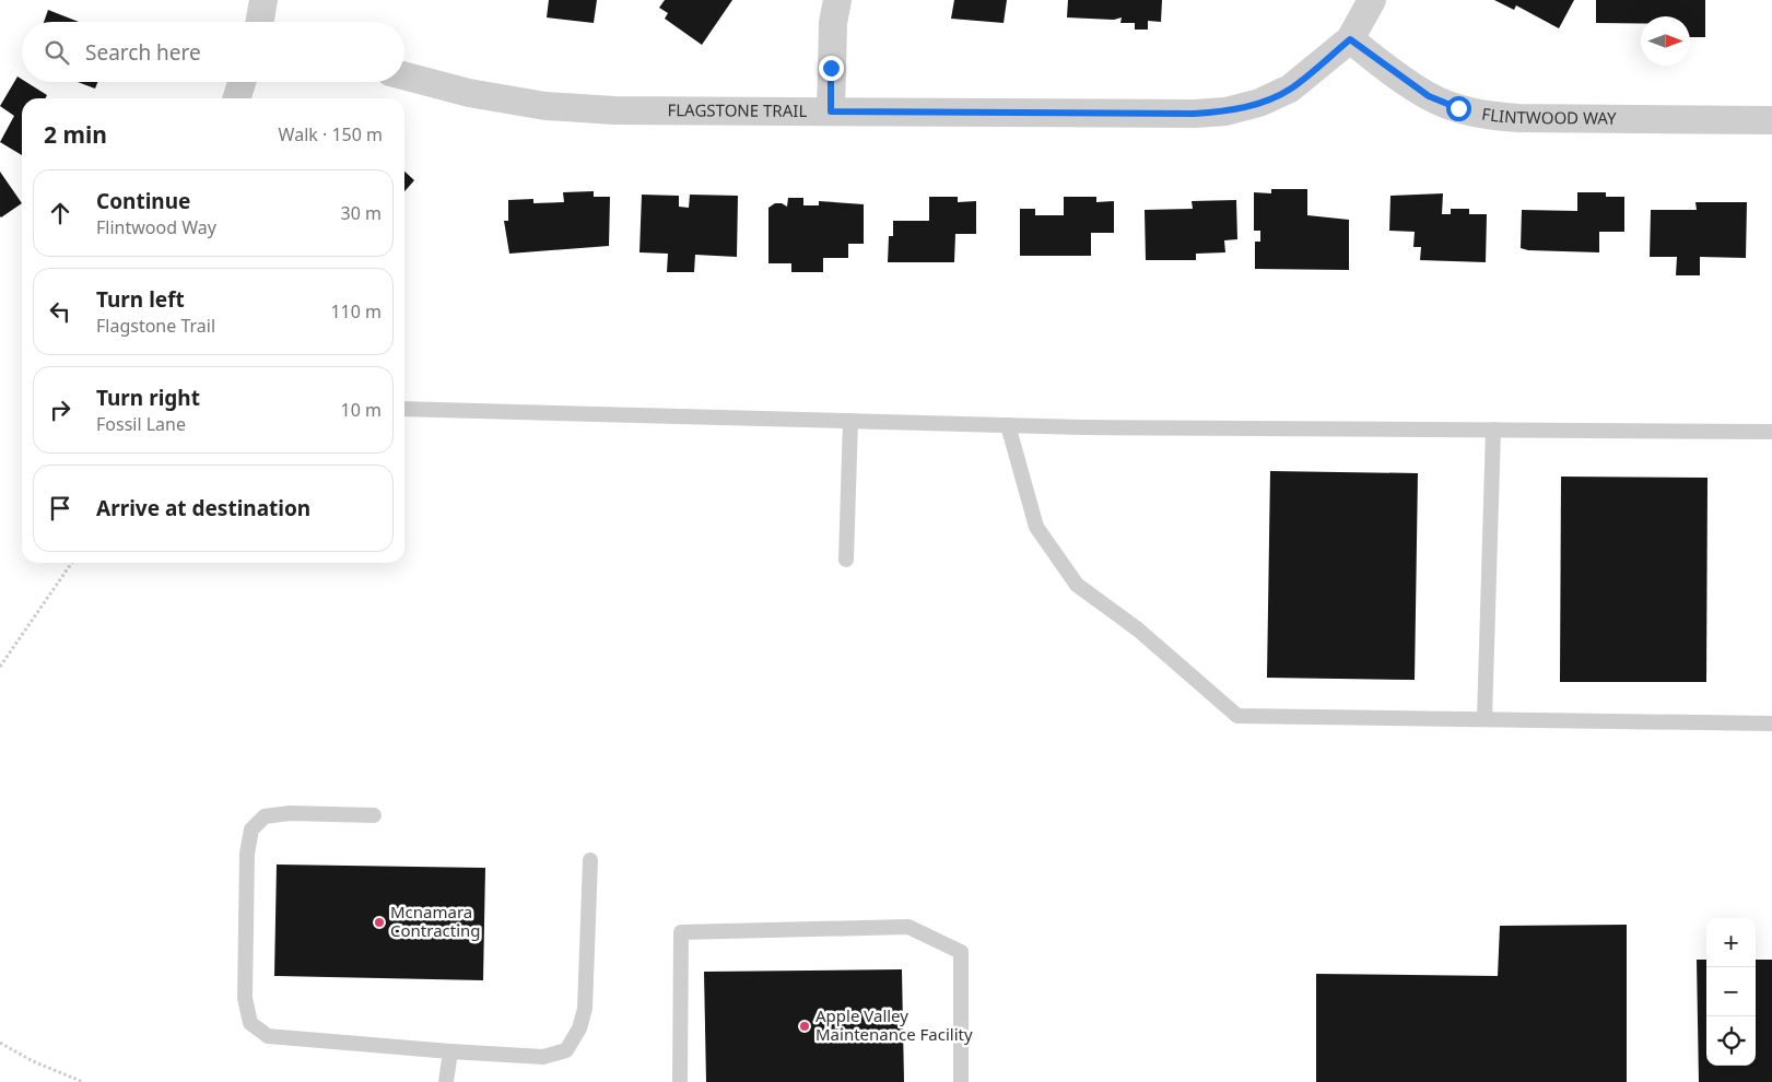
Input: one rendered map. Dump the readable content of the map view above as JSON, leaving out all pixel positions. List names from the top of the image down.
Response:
{
  "streets": {
    "street": ["FLAGSTONE TRAIL", "FLINTWOOD WAY"]
  },
  "crossings": [
    ["FLAGSTONE TRAIL", "FLINTWOOD WAY"]
  ],
  "places": ["Mcnamara Contracting", "Apple Valley Maintenance Facility"],
  "north": "right",
  "page": {
    "search": "Search here",
    "heading": ["2 min", "Walk · 150 m"],
    "list": [
      ["Continue", "Flintwood Way", "30 m"],
      ["Turn left", "Flagstone Trail", "110 m"],
      ["Turn right", "Fossil Lane", "10 m"],
      "Arrive at destination"
    ],
    "map_buttons": ["+", "−"]
  }
}
